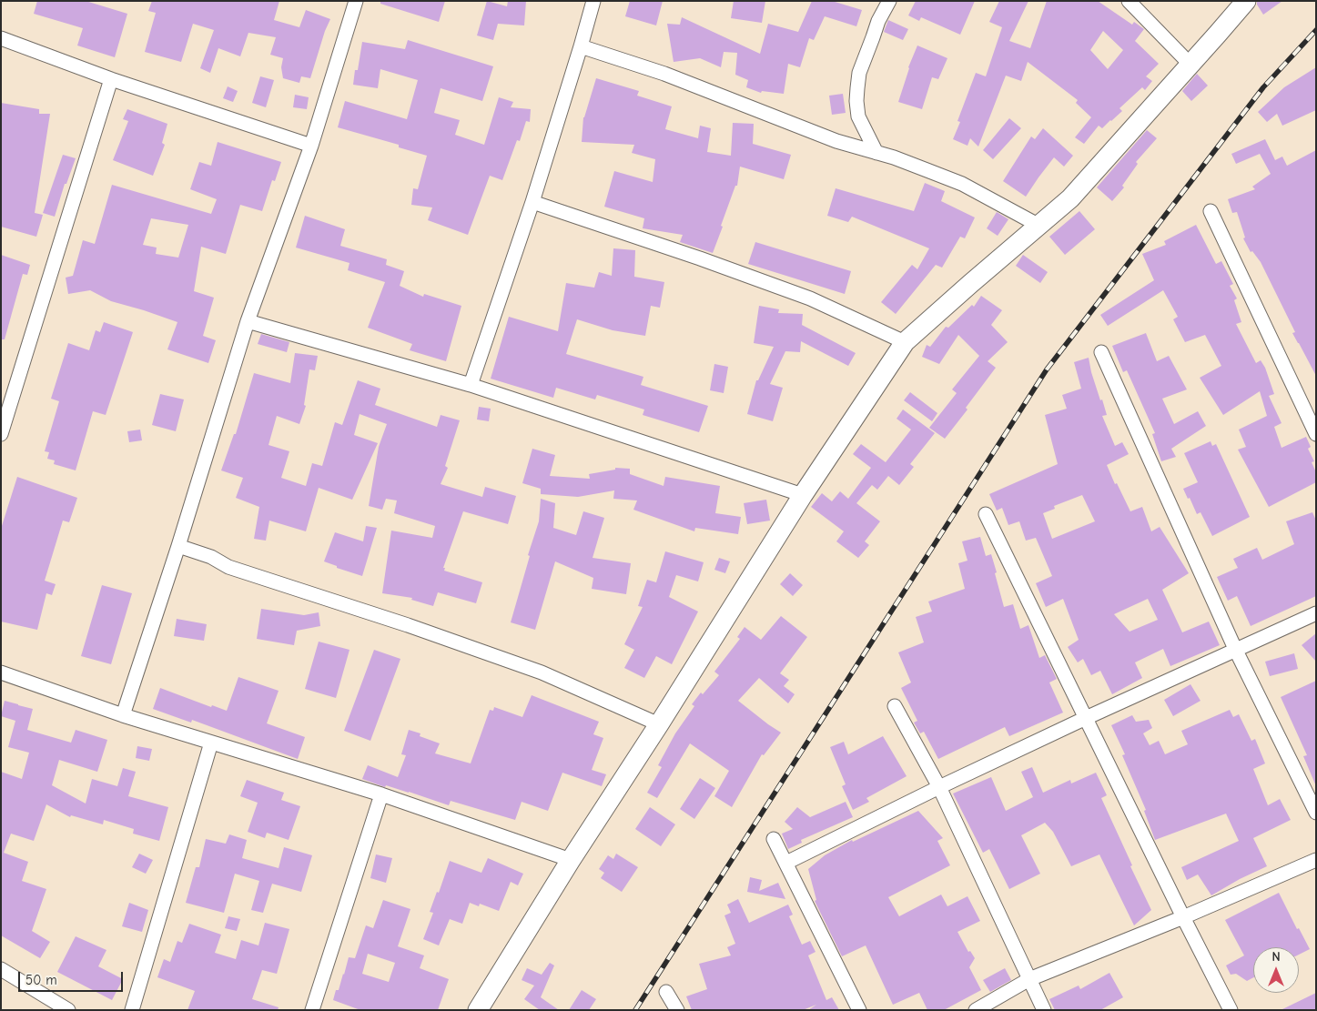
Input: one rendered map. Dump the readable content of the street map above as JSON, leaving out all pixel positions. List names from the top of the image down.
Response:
{
  "scale_bar": "50 m",
  "north": "top"
}
